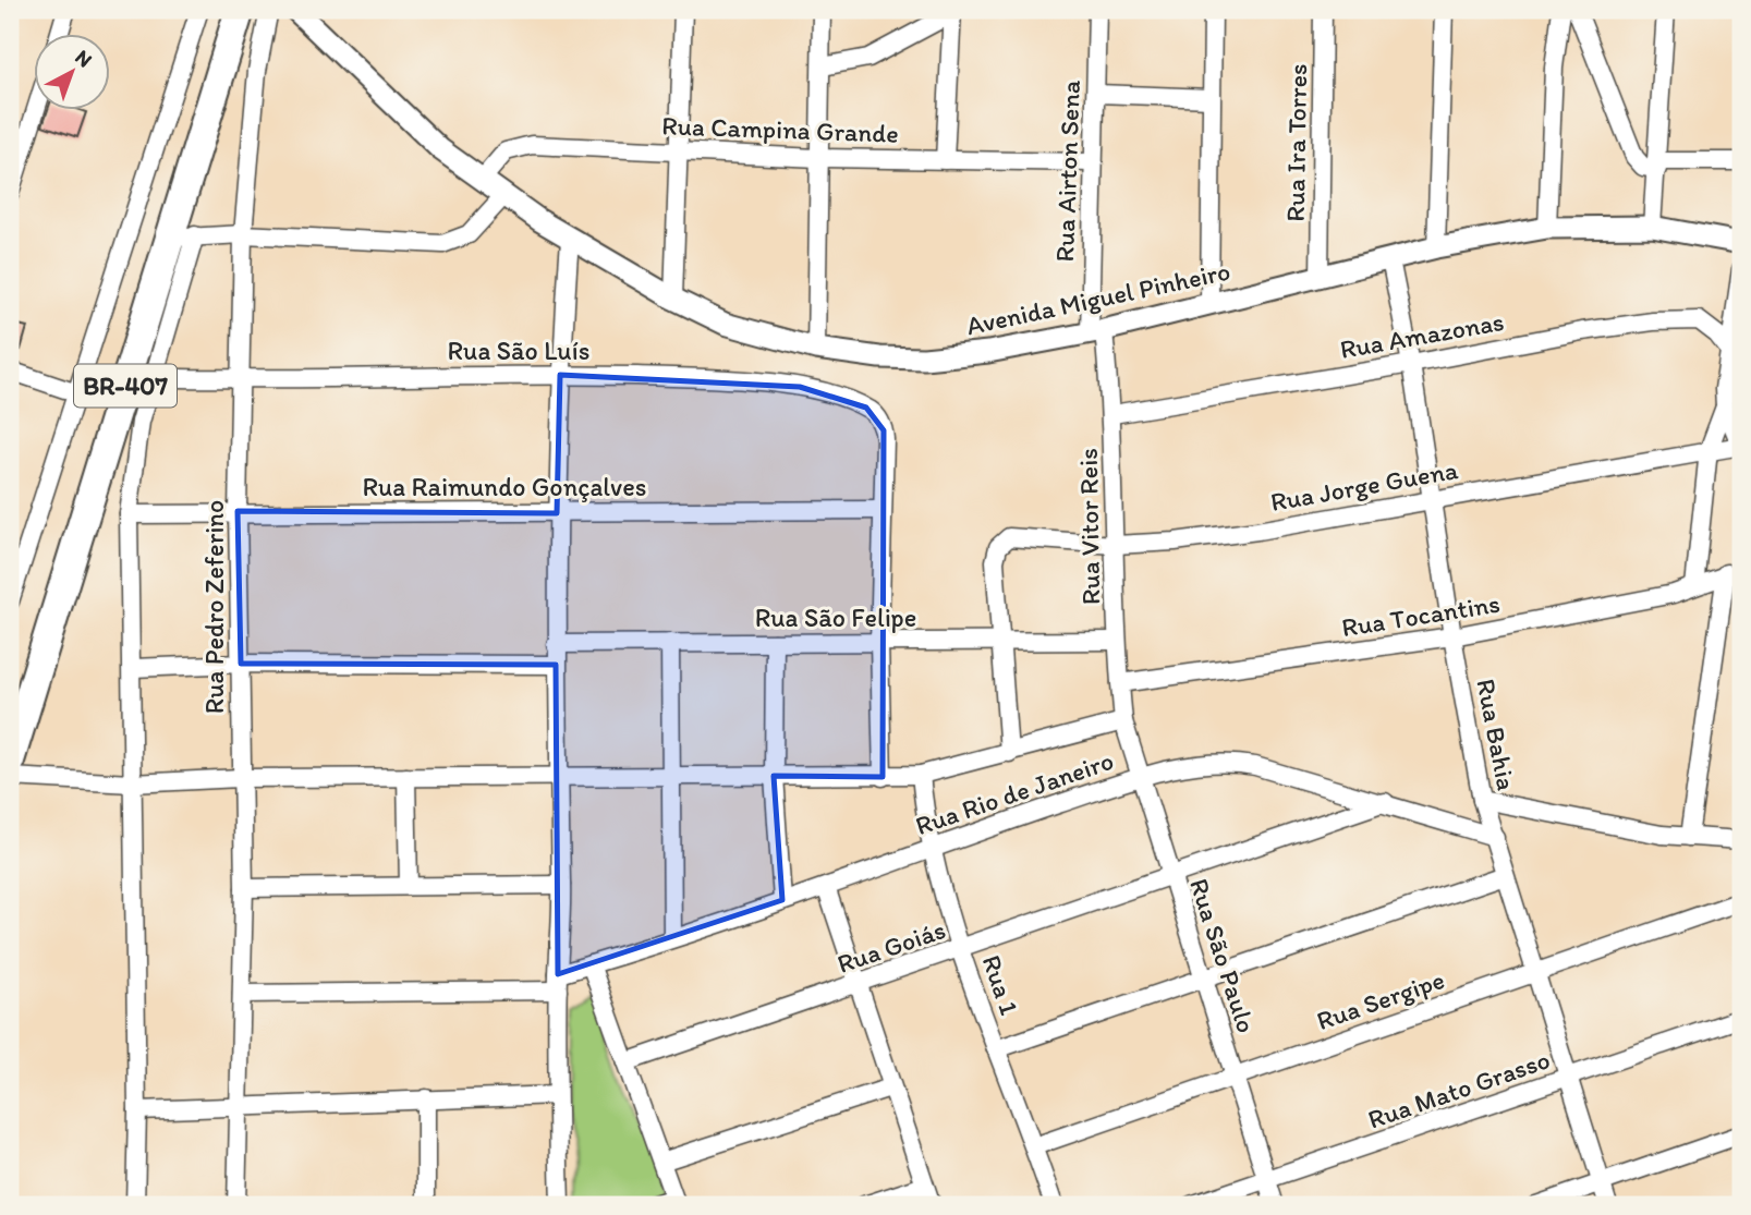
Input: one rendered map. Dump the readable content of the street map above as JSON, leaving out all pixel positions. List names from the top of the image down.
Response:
{
  "streets": {
    "highway": ["BR-407"],
    "street": [
      "Rua Campina Grande",
      "Rua Ira Torres",
      "Rua Airton Sena",
      "Avenida Miguel Pinheiro",
      "Rua Amazonas",
      "Rua São Luís",
      "Rua Jorge Guena",
      "Rua Raimundo Gonçalves",
      "Rua Vitor Reis",
      "Rua Pedro Zeferino",
      "Rua Tocantins",
      "Rua São Felipe",
      "Rua Bahia",
      "Rua Rio de Janeiro",
      "Rua Goiás",
      "Rua São Paulo",
      "Rua 1",
      "Rua Sergipe",
      "Rua Mato Grasso"
    ]
  },
  "crossings": [
    ["Rua Campina Grande", "Rua Airton Sena"],
    ["Rua Campina Grande", "Avenida Miguel Pinheiro"],
    ["Rua Ira Torres", "Avenida Miguel Pinheiro"],
    ["Rua Airton Sena", "Avenida Miguel Pinheiro"],
    ["Rua Airton Sena", "Rua Vitor Reis"],
    ["Avenida Miguel Pinheiro", "Rua Vitor Reis"],
    ["Avenida Miguel Pinheiro", "Rua Bahia"],
    ["Rua Amazonas", "Rua Vitor Reis"],
    ["Rua Amazonas", "Rua Bahia"],
    ["Rua São Luís", "BR-407"],
    ["Rua São Luís", "Rua Raimundo Gonçalves"],
    ["Rua São Luís", "Rua Pedro Zeferino"],
    ["Rua Jorge Guena", "Rua Vitor Reis"],
    ["Rua Jorge Guena", "Rua São Felipe"],
    ["Rua Jorge Guena", "Rua Bahia"],
    ["Rua Raimundo Gonçalves", "Rua Pedro Zeferino"],
    ["Rua Vitor Reis", "Rua Tocantins"],
    ["Rua Vitor Reis", "Rua São Felipe"],
    ["Rua Vitor Reis", "Rua São Paulo"],
    ["Rua Pedro Zeferino", "Rua Rio de Janeiro"],
    ["Rua Tocantins", "Rua Bahia"],
    ["Rua Bahia", "Rua Rio de Janeiro"],
    ["Rua Bahia", "Rua Sergipe"],
    ["Rua Bahia", "Rua Mato Grasso"],
    ["Rua Rio de Janeiro", "Rua Goiás"],
    ["Rua Rio de Janeiro", "Rua São Paulo"],
    ["Rua Rio de Janeiro", "Rua 1"],
    ["Rua Goiás", "Rua São Paulo"],
    ["Rua Goiás", "Rua 1"],
    ["Rua São Paulo", "Rua Sergipe"],
    ["Rua São Paulo", "Rua Mato Grasso"],
    ["Rua 1", "Rua Sergipe"]
  ],
  "north": "top right"
}
